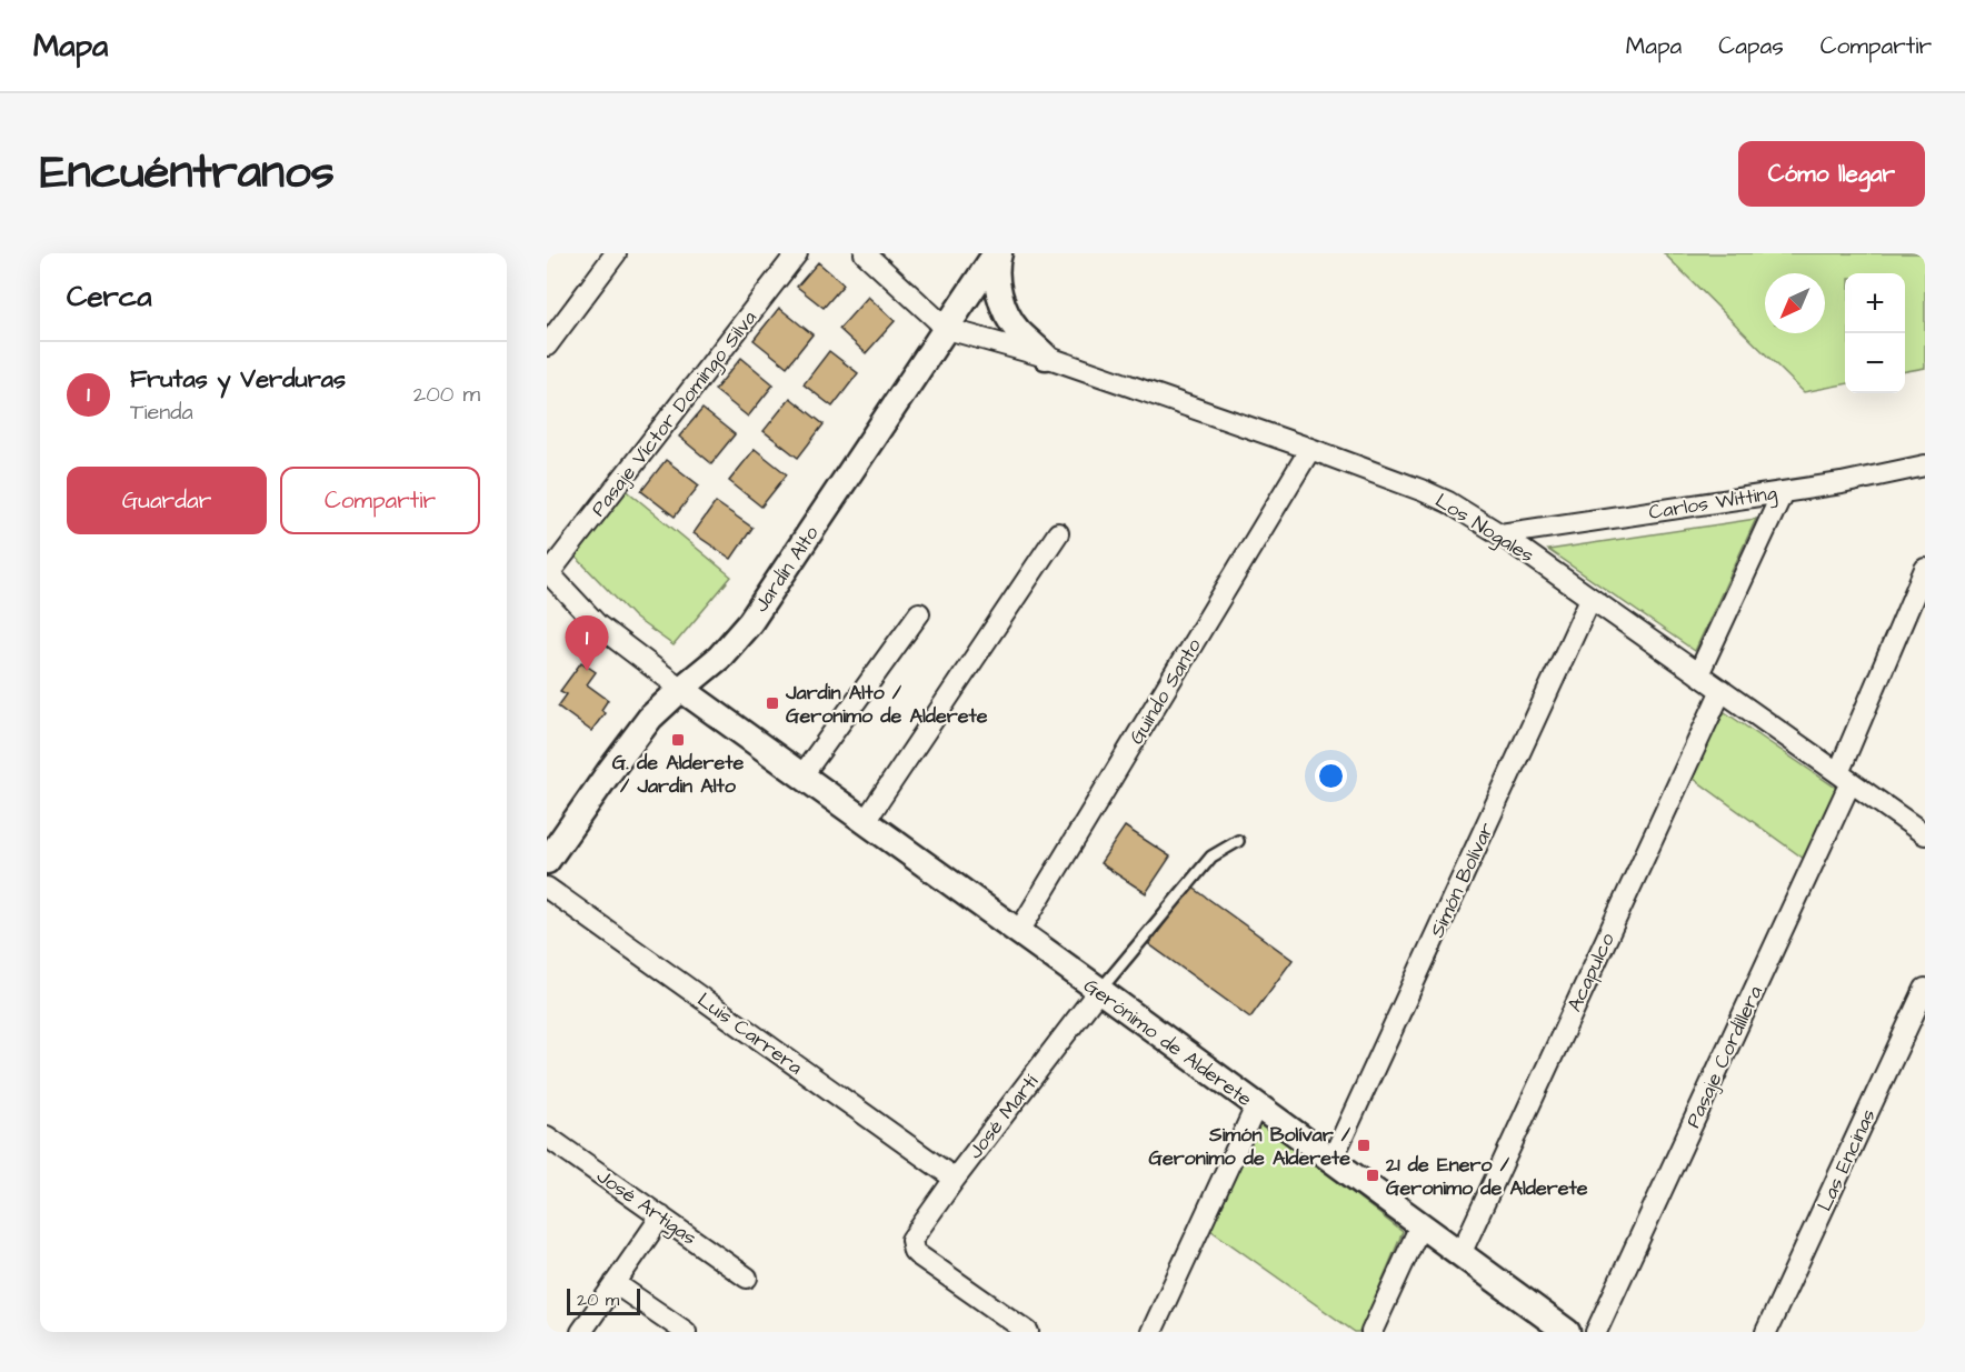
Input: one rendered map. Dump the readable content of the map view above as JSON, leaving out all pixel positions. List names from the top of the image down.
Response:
{
  "streets": {
    "street": [
      "Pasaje Víctor Domingo Silva",
      "Carlos Witting",
      "Los Nogales",
      "Jardín Alto",
      "Guindo Santo",
      "Simón Bolívar",
      "Acapulco",
      "Luis Carrera",
      "Gerónimo de Alderete",
      "Pasaje Cordillera",
      "José Martí",
      "Las Encinas",
      "José Artigas"
    ]
  },
  "crossings": [
    ["Pasaje Víctor Domingo Silva", "Gerónimo de Alderete"],
    ["Carlos Witting", "Los Nogales"],
    ["Los Nogales", "Jardín Alto"],
    ["Los Nogales", "Guindo Santo"],
    ["Los Nogales", "Simón Bolívar"],
    ["Los Nogales", "Acapulco"],
    ["Los Nogales", "Pasaje Cordillera"],
    ["Jardín Alto", "Gerónimo de Alderete"],
    ["Guindo Santo", "Gerónimo de Alderete"],
    ["Simón Bolívar", "Gerónimo de Alderete"],
    ["Acapulco", "Gerónimo de Alderete"],
    ["Luis Carrera", "José Martí"],
    ["Gerónimo de Alderete", "José Martí"]
  ],
  "places": {
    "transit": [
      "Jardin Alto / Geronimo de Alderete",
      "G. de Alderete / Jardin Alto",
      "Simón Bolívar / Geronimo de Alderete",
      "21 de Enero / Geronimo de Alderete"
    ]
  },
  "scale_bar": "20 m",
  "north": "bottom left",
  "page": {
    "header": "Mapa",
    "nav": ["Mapa", "Capas", "Compartir"],
    "title": "Encuéntranos",
    "buttons": [
      "Cómo llegar",
      ["Guardar", "Compartir"]
    ],
    "heading": "Cerca",
    "map_buttons": ["+", "−"],
    "list": [
      {
        "mark": "1",
        "name": "Frutas y Verduras",
        "note": "Tienda",
        "value": "200 m"
      }
    ],
    "pins": "1",
    "scale": "20 m"
  }
}
